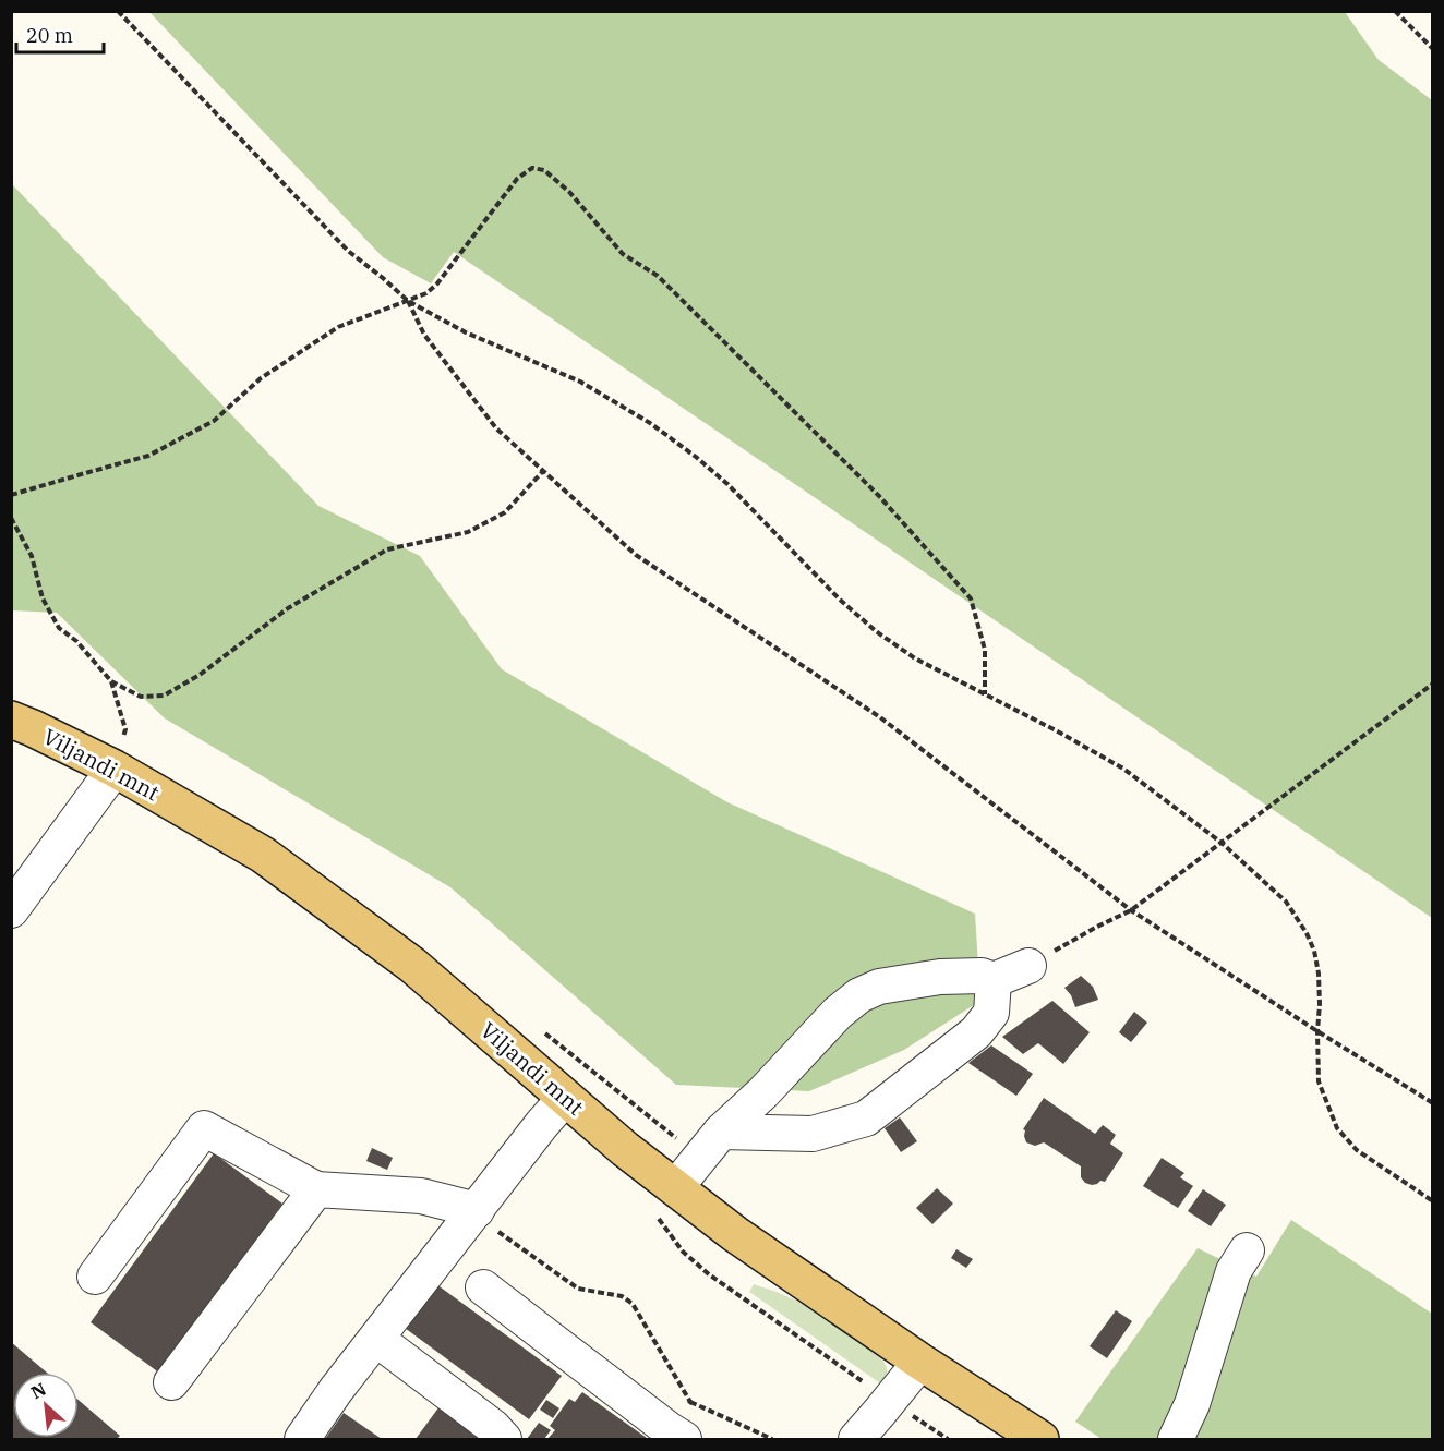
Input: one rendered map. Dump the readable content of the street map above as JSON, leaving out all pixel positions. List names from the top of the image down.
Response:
{
  "streets": {
    "main road": ["Viljandi mnt"]
  },
  "scale_bar": "20 m",
  "north": "top left"
}
